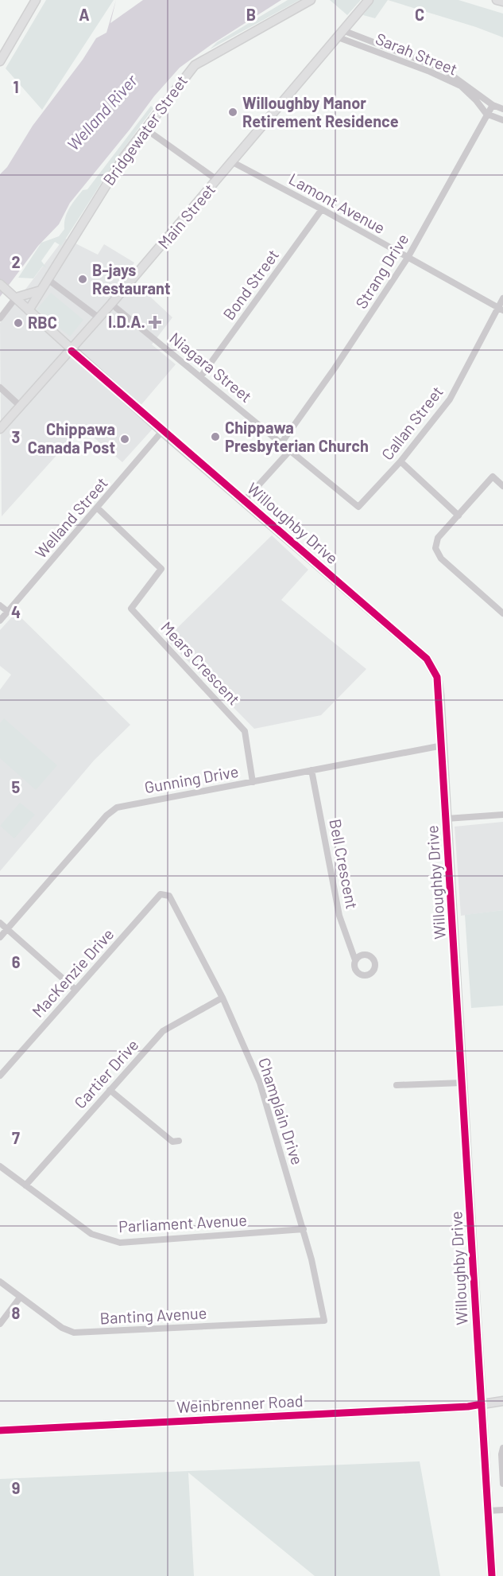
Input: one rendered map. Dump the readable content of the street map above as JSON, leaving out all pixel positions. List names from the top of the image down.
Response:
{
  "streets": {
    "street": [
      "Sarah Street",
      "Bridgewater Street",
      "Lamont Avenue",
      "Main Street",
      "Strang Drive",
      "Bond Street",
      "Niagara Street",
      "Callan Street",
      "Welland Street",
      "Willoughby Drive",
      "Mears Crescent",
      "Gunning Drive",
      "Bell Crescent",
      "MacKenzie Drive",
      "Cartier Drive",
      "Champlain Drive",
      "Parliament Avenue",
      "Banting Avenue",
      "Weinbrenner Road"
    ]
  },
  "crossings": [
    ["Sarah Street", "Main Street"],
    ["Sarah Street", "Strang Drive"],
    ["Bridgewater Street", "Willoughby Drive"],
    ["Lamont Avenue", "Main Street"],
    ["Lamont Avenue", "Strang Drive"],
    ["Lamont Avenue", "Bond Street"],
    ["Lamont Avenue", "Callan Street"],
    ["Main Street", "Niagara Street"],
    ["Main Street", "Willoughby Drive"],
    ["Strang Drive", "Niagara Street"],
    ["Bond Street", "Niagara Street"],
    ["Niagara Street", "Callan Street"],
    ["Welland Street", "Willoughby Drive"],
    ["Welland Street", "Mears Crescent"],
    ["Willoughby Drive", "Gunning Drive"],
    ["Willoughby Drive", "Weinbrenner Road"],
    ["Mears Crescent", "Gunning Drive"],
    ["Gunning Drive", "Bell Crescent"],
    ["MacKenzie Drive", "Champlain Drive"],
    ["Cartier Drive", "Champlain Drive"],
    ["Cartier Drive", "Parliament Avenue"],
    ["Champlain Drive", "Parliament Avenue"],
    ["Champlain Drive", "Banting Avenue"]
  ],
  "water": ["Welland River"],
  "places": {
    "other": [
      "Willoughby Manor Retirement Residence",
      "B-jays Restaurant",
      "RBC",
      "Chippawa Presbyterian Church",
      "Chippawa Canada Post"
    ],
    "health": ["I.D.A."]
  },
  "grid": {
    "columns": ["A", "B", "C"],
    "rows": [
      "1",
      "2",
      "3",
      "4",
      "5",
      "6",
      "7",
      "8",
      "9"
    ]
  }
}
